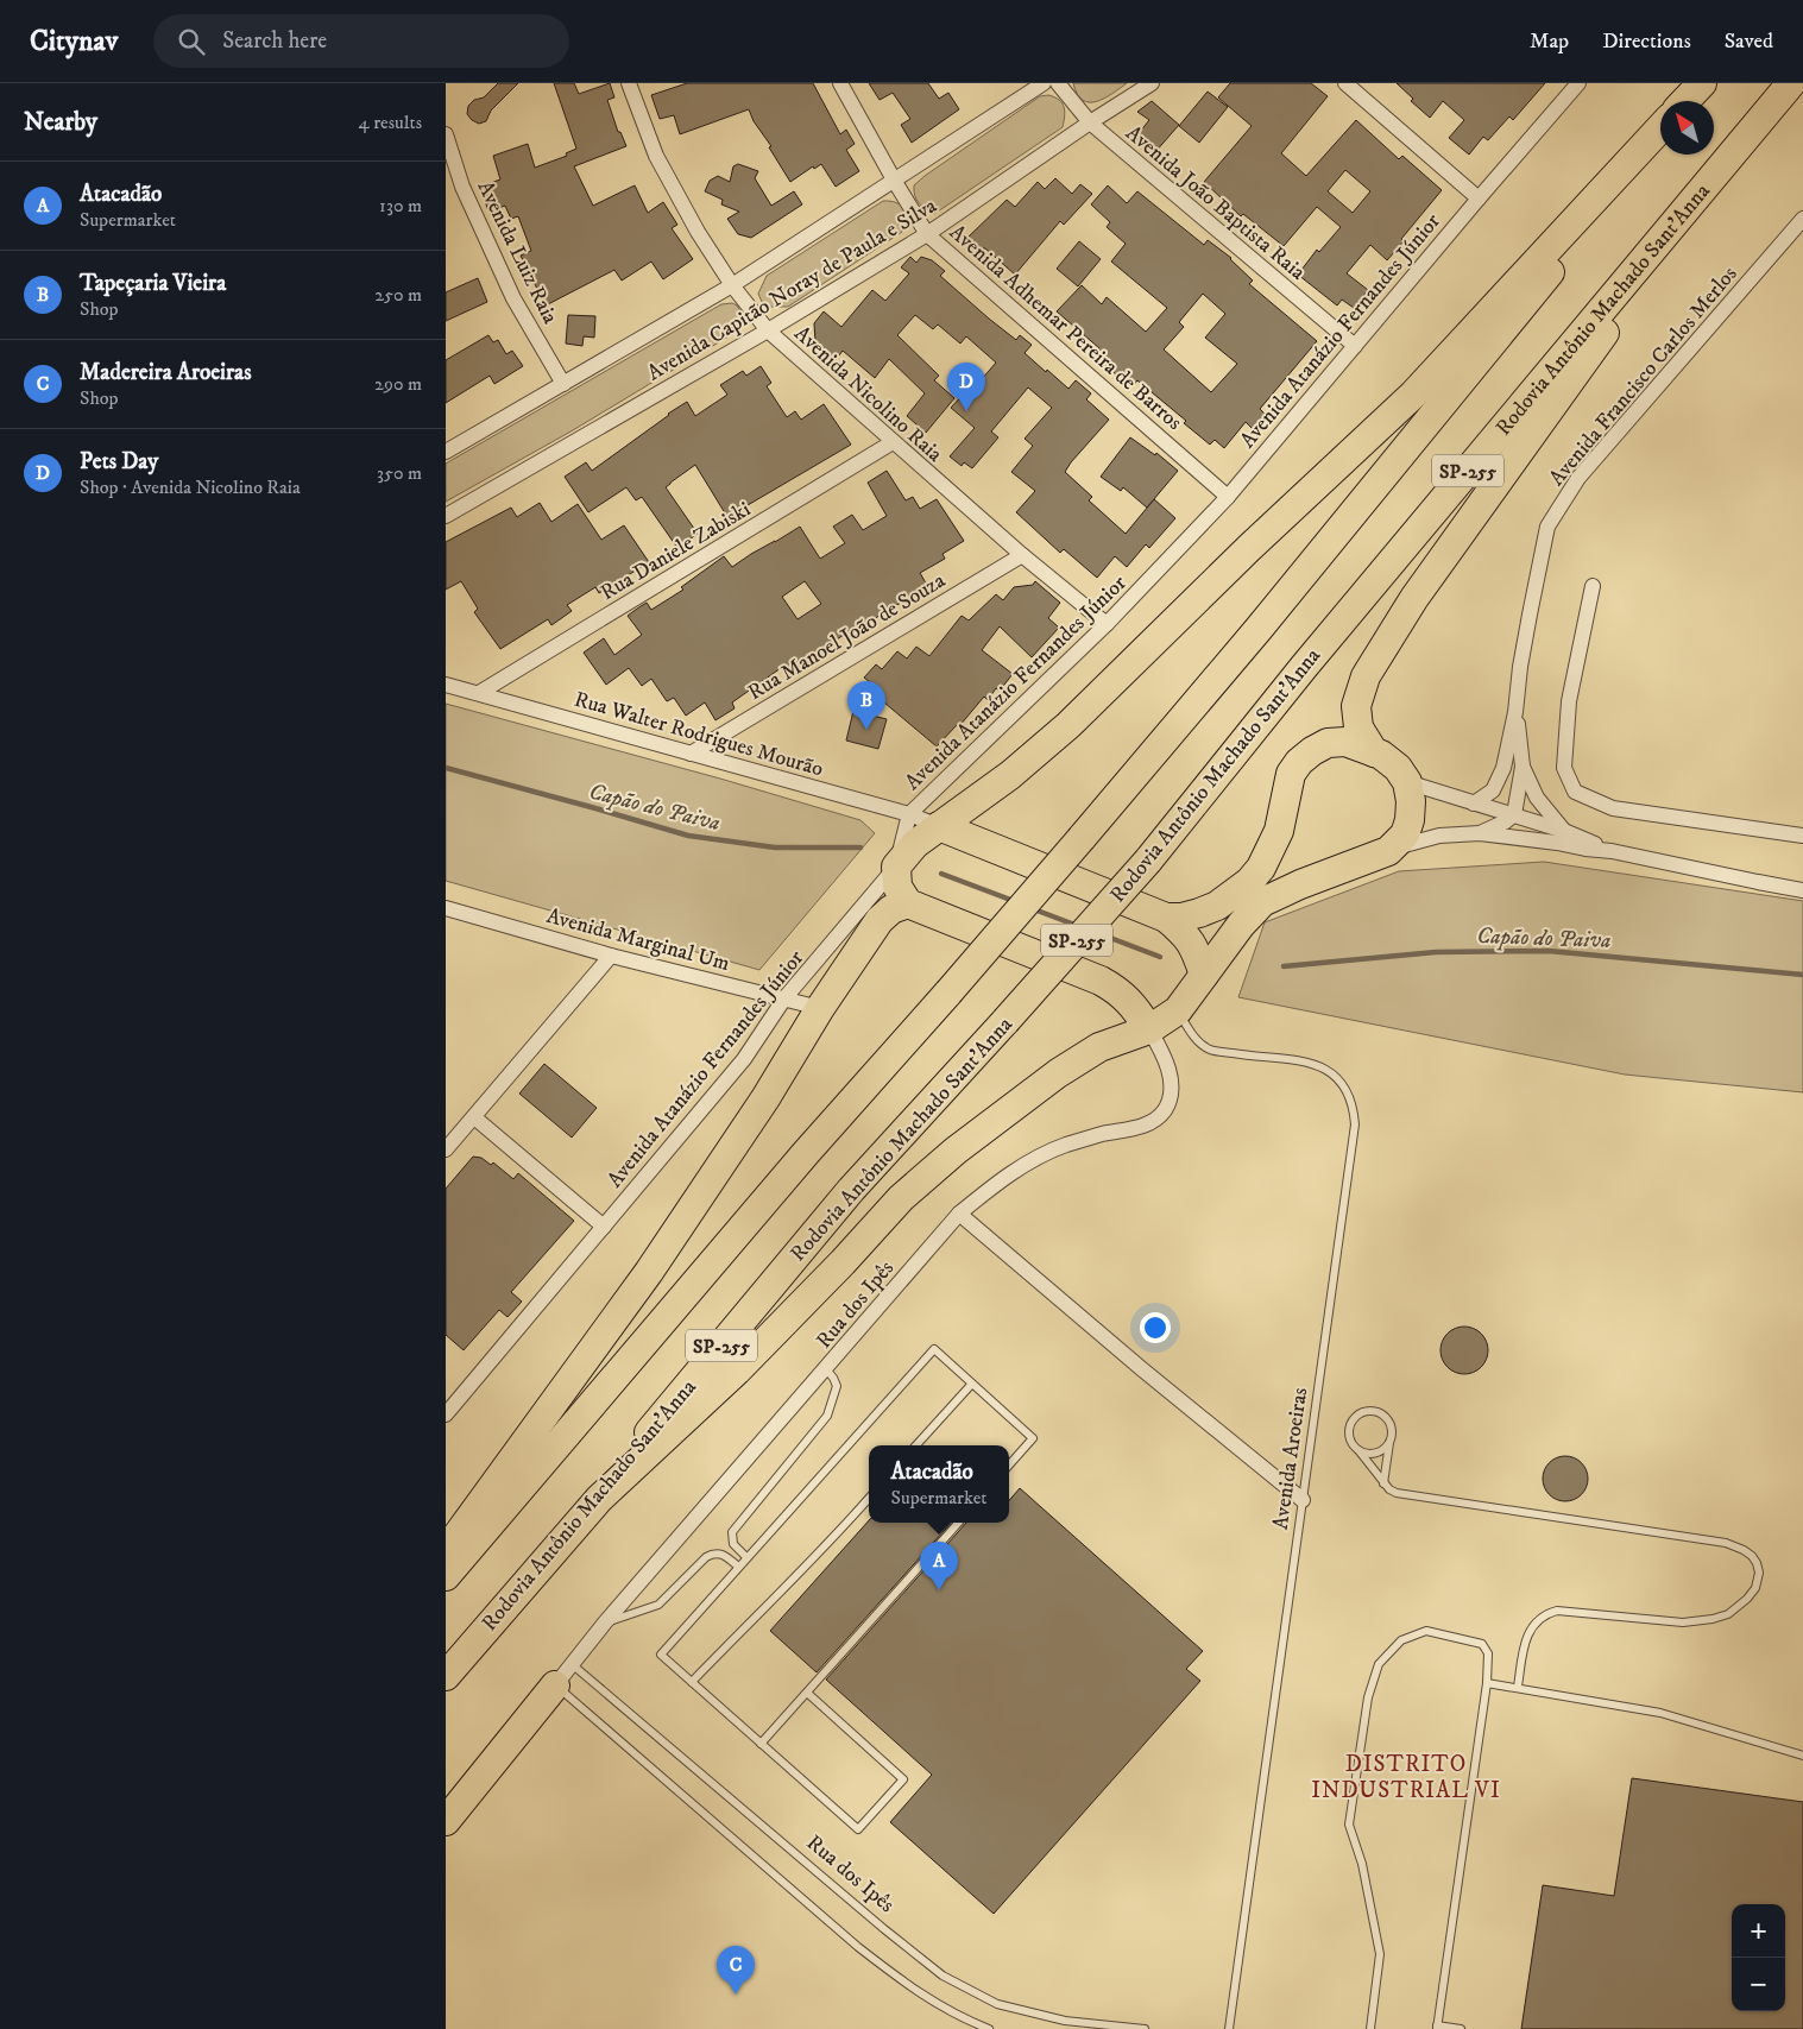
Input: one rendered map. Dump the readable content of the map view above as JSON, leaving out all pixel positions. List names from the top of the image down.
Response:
{
  "streets": {
    "highway": ["Rodovia Antônio Machado Sant'Anna", "SP-255"],
    "street": [
      "Avenida João Baptista Raia",
      "Avenida Luiz Raia",
      "Avenida Capitão Noray de Paula e Silva",
      "Avenida Adhemar Pereira de Barros",
      "Avenida Atanázio Fernandes Júnior",
      "Avenida Francisco Carlos Merlos",
      "Avenida Nicolino Raia",
      "Rua Daniele Zabiski",
      "Rua Manoel João de Souza",
      "Rua Walter Rodrigues Mourão",
      "Avenida Marginal Um",
      "Rua dos Ipês"
    ],
    "lane": ["Avenida Aroeiras"]
  },
  "crossings": [
    ["Avenida João Baptista Raia", "Avenida Capitão Noray de Paula e Silva"],
    ["Avenida João Baptista Raia", "Avenida Atanázio Fernandes Júnior"],
    ["Avenida Luiz Raia", "Avenida Capitão Noray de Paula e Silva"],
    ["Avenida Capitão Noray de Paula e Silva", "Avenida Adhemar Pereira de Barros"],
    ["Avenida Capitão Noray de Paula e Silva", "Avenida Nicolino Raia"],
    ["Avenida Adhemar Pereira de Barros", "Avenida Atanázio Fernandes Júnior"],
    ["Avenida Atanázio Fernandes Júnior", "Avenida Nicolino Raia"],
    ["Avenida Atanázio Fernandes Júnior", "Rua Walter Rodrigues Mourão"],
    ["Avenida Atanázio Fernandes Júnior", "Avenida Marginal Um"],
    ["Avenida Nicolino Raia", "Rua Daniele Zabiski"],
    ["Avenida Nicolino Raia", "Rua Manoel João de Souza"],
    ["Rua Daniele Zabiski", "Rua Walter Rodrigues Mourão"],
    ["Rua Manoel João de Souza", "Rua Walter Rodrigues Mourão"]
  ],
  "districts": ["DISTRITO INDUSTRIAL VI"],
  "water": ["Capão do Paiva"],
  "north": "top left",
  "page": {
    "header": "Citynav",
    "search": "Search here",
    "nav": ["Map", "Directions", "Saved"],
    "heading": ["Nearby", "4 results"],
    "list": [
      {
        "mark": "A",
        "name": "Atacadão",
        "note": "Supermarket",
        "value": "130 m"
      },
      {
        "mark": "B",
        "name": "Tapeçaria Vieira",
        "note": "Shop",
        "value": "250 m"
      },
      {
        "mark": "C",
        "name": "Madereira Aroeiras",
        "note": "Shop",
        "value": "290 m"
      },
      {
        "mark": "D",
        "name": "Pets Day",
        "note": "Shop · Avenida Nicolino Raia",
        "value": "350 m"
      }
    ],
    "pins": [
      "D",
      "B",
      "A",
      "C"
    ],
    "popup": ["Atacadão", "Supermarket"],
    "map_buttons": ["+", "−"]
  }
}
